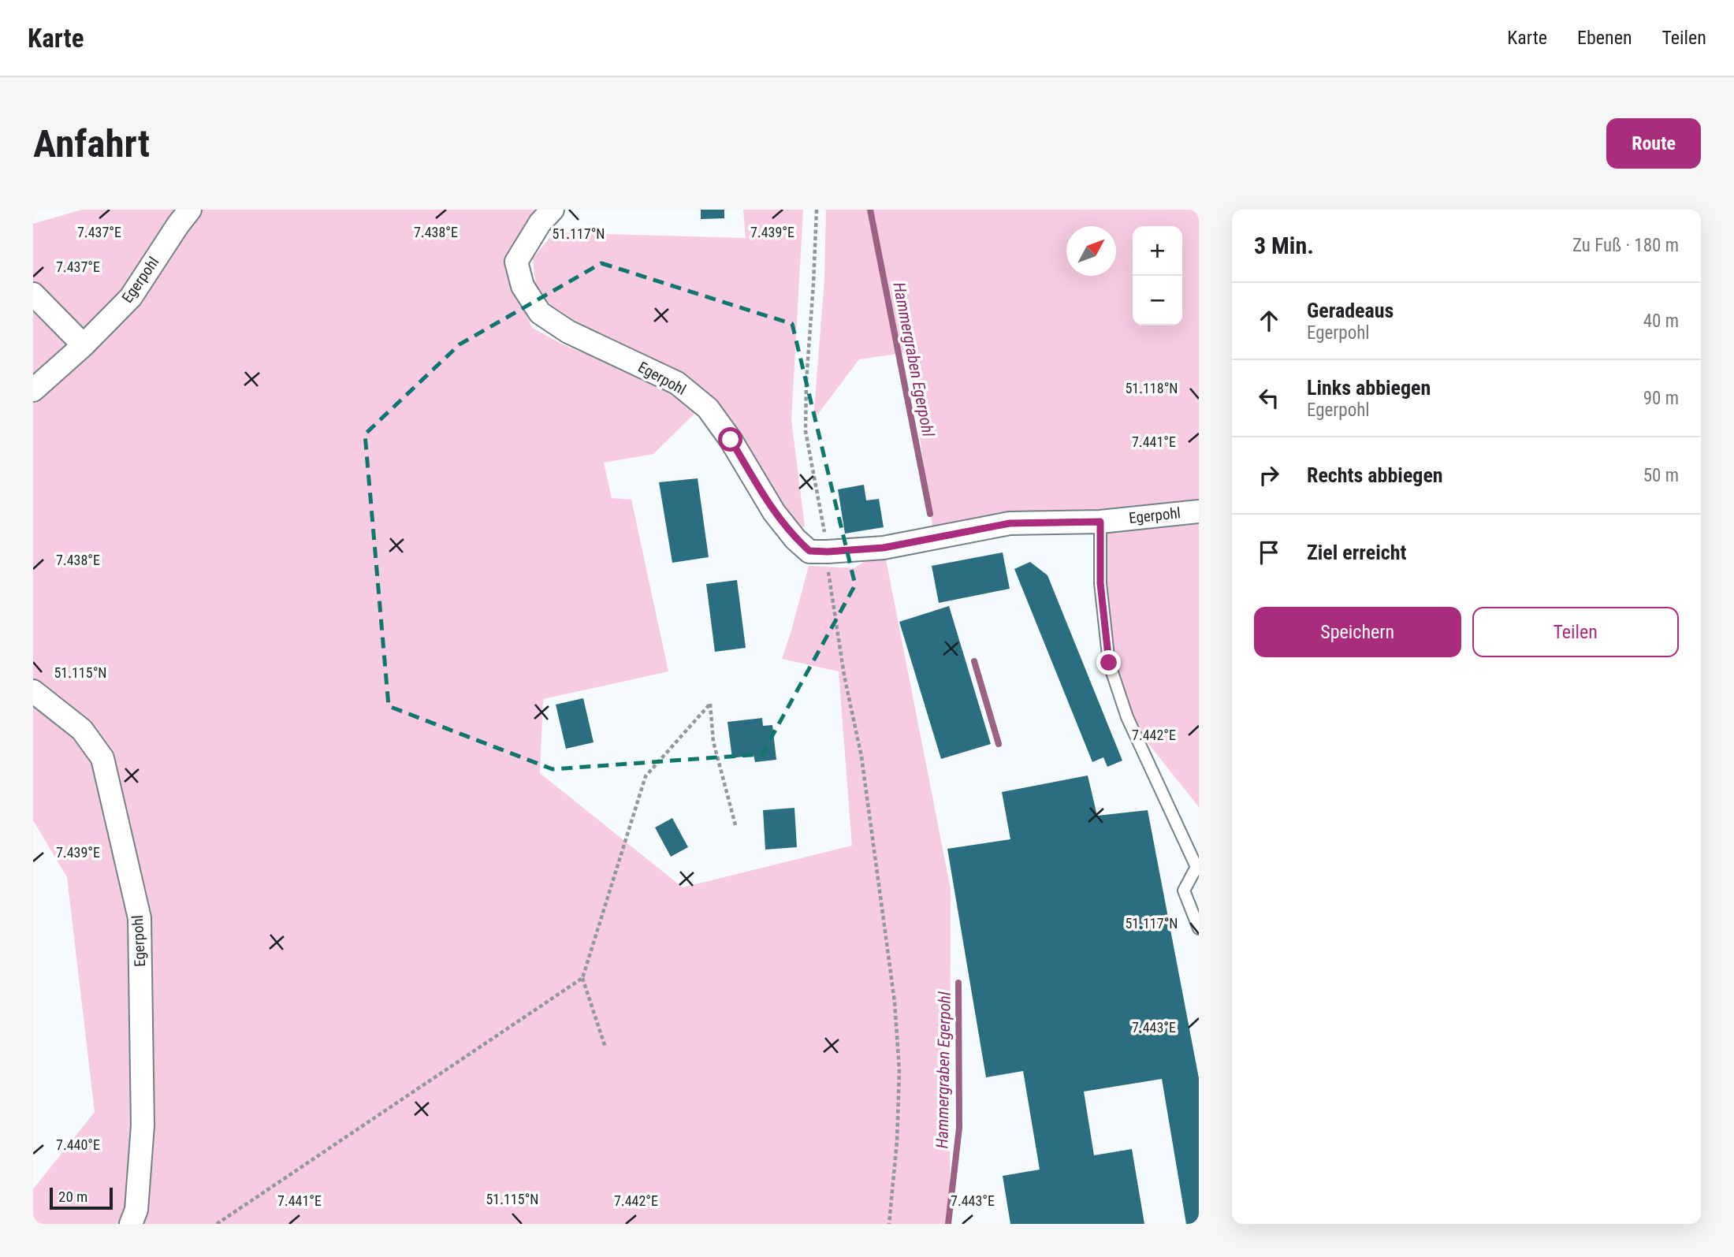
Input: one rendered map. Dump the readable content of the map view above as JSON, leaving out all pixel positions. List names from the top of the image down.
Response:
{
  "streets": {
    "street": ["Egerpohl"]
  },
  "water": ["Hammergraben Egerpohl"],
  "scale_bar": "20 m",
  "north": "top right",
  "page": {
    "header": "Karte",
    "nav": ["Karte", "Ebenen", "Teilen"],
    "buttons": [
      "Route",
      ["Speichern", "Teilen"]
    ],
    "title": "Anfahrt",
    "heading": ["3 Min.", "Zu Fuß · 180 m"],
    "map_buttons": ["+", "−"],
    "list": [
      ["Geradeaus", "Egerpohl", "40 m"],
      ["Links abbiegen", "Egerpohl", "90 m"],
      ["Rechts abbiegen", "50 m"],
      "Ziel erreicht"
    ],
    "scale": "20 m"
  },
  "coordinates": [
    "7.437°E",
    "7.438°E",
    "7.439°E",
    "51.117°N",
    "51.118°N",
    "7.441°E",
    "51.115°N",
    "7.442°E",
    "7.443°E",
    "7.440°E"
  ]
}
